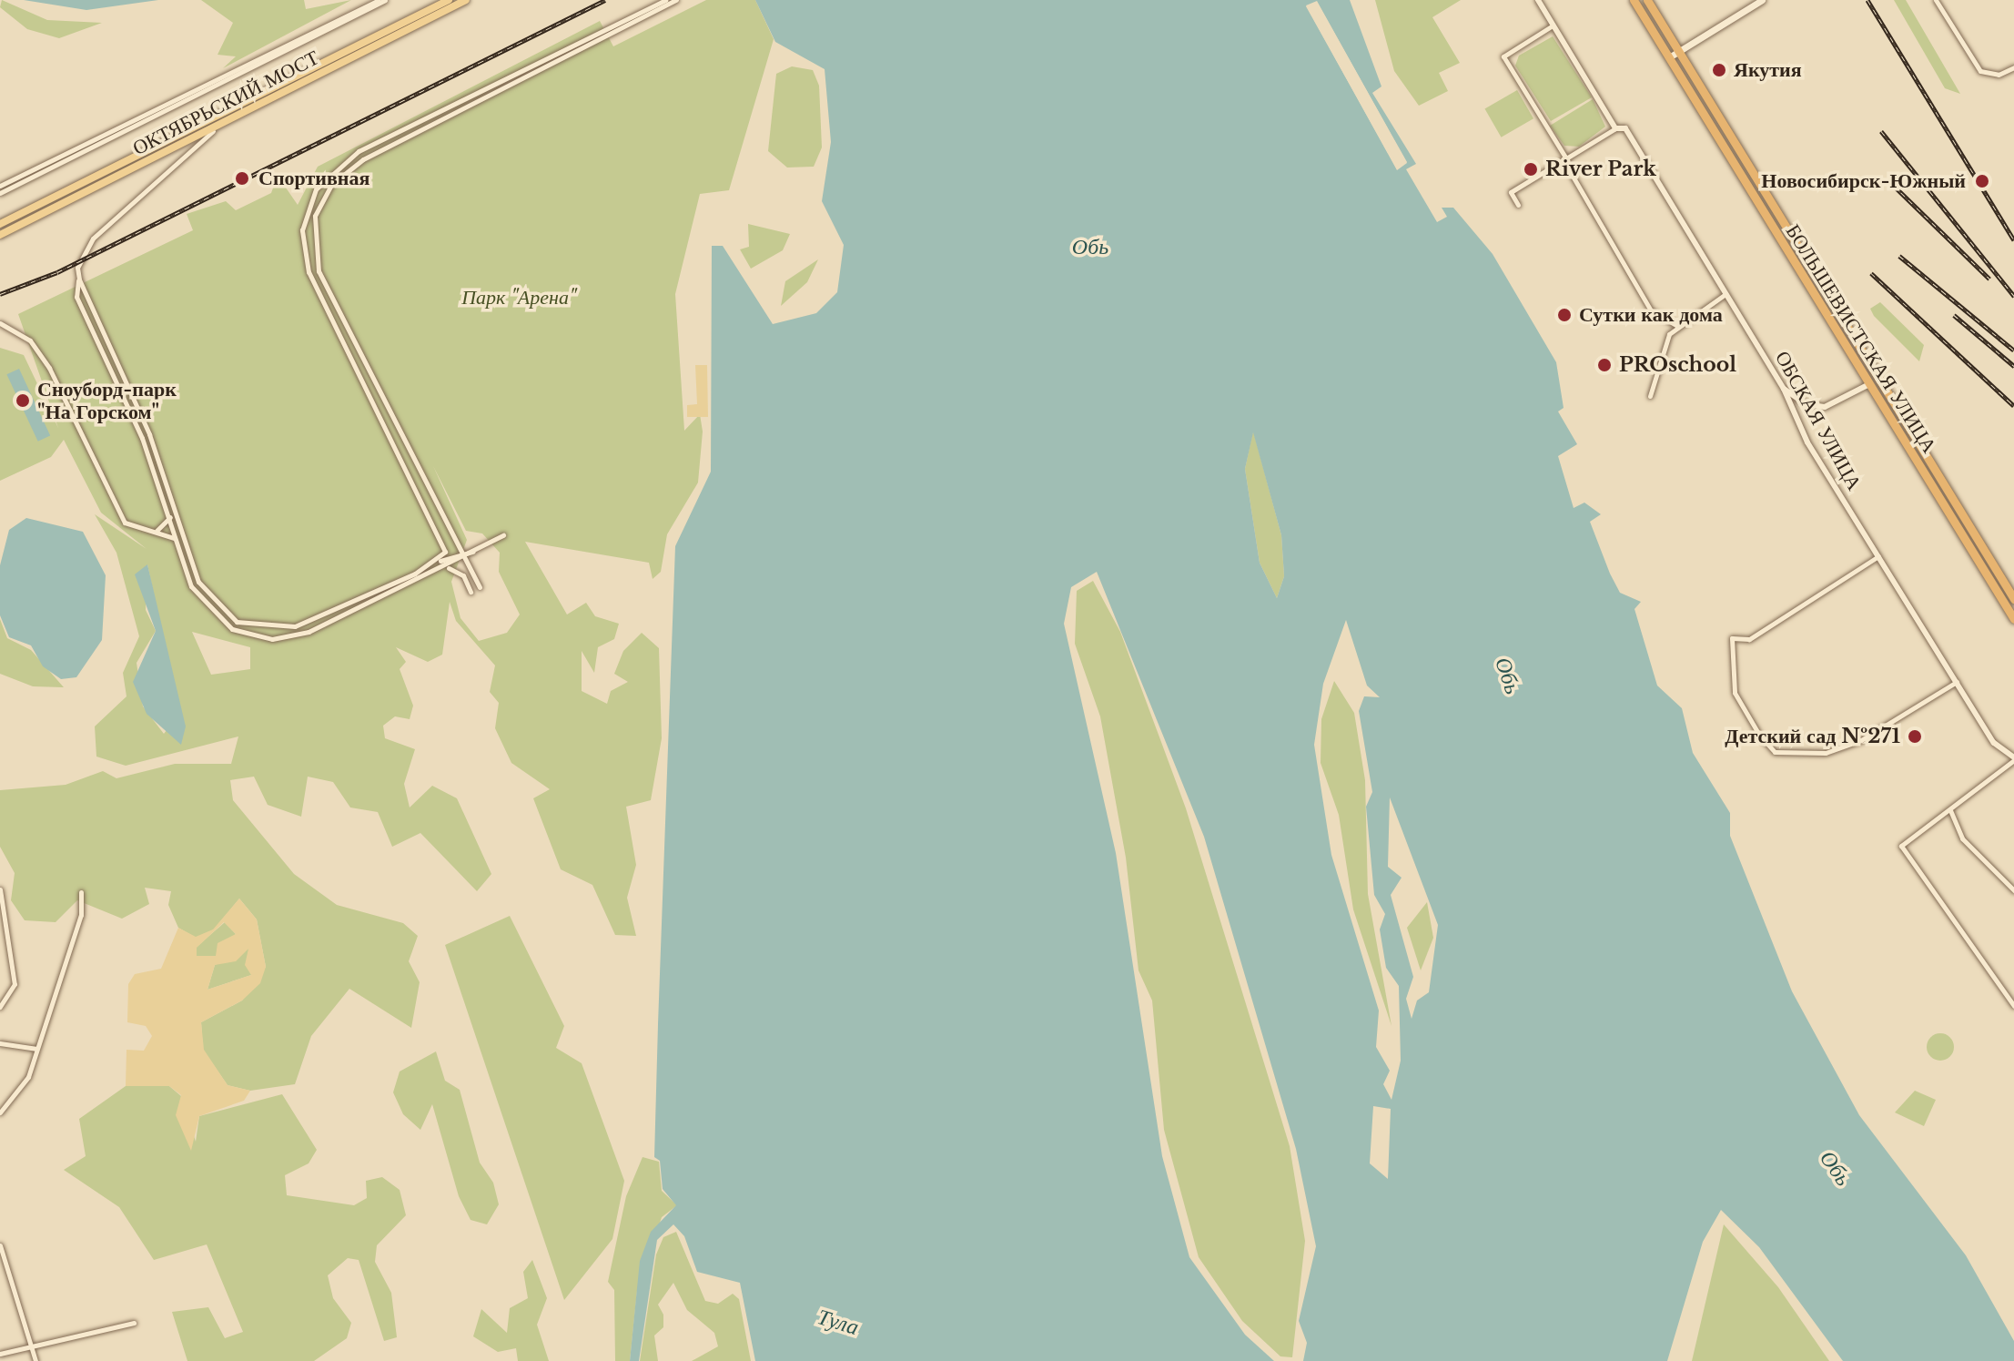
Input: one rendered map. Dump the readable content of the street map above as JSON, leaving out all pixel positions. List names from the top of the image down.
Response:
{
  "streets": {
    "highway": ["БОЛЬШЕВИСТСКАЯ УЛИЦА"],
    "main road": ["ОКТЯБРЬСКИЙ МОСТ"],
    "street": ["ОБСКАЯ УЛИЦА"]
  },
  "water": ["Обь", "Тула"],
  "parks": ["Парк \"Арена\""],
  "places": [
    "Якутия",
    "River Park",
    "Спортивная",
    "Новосибирск-Южный",
    "Сутки как дома",
    "PROschool",
    "Сноуборд-парк \"На Горском\"",
    "Детский сад №271"
  ]
}
